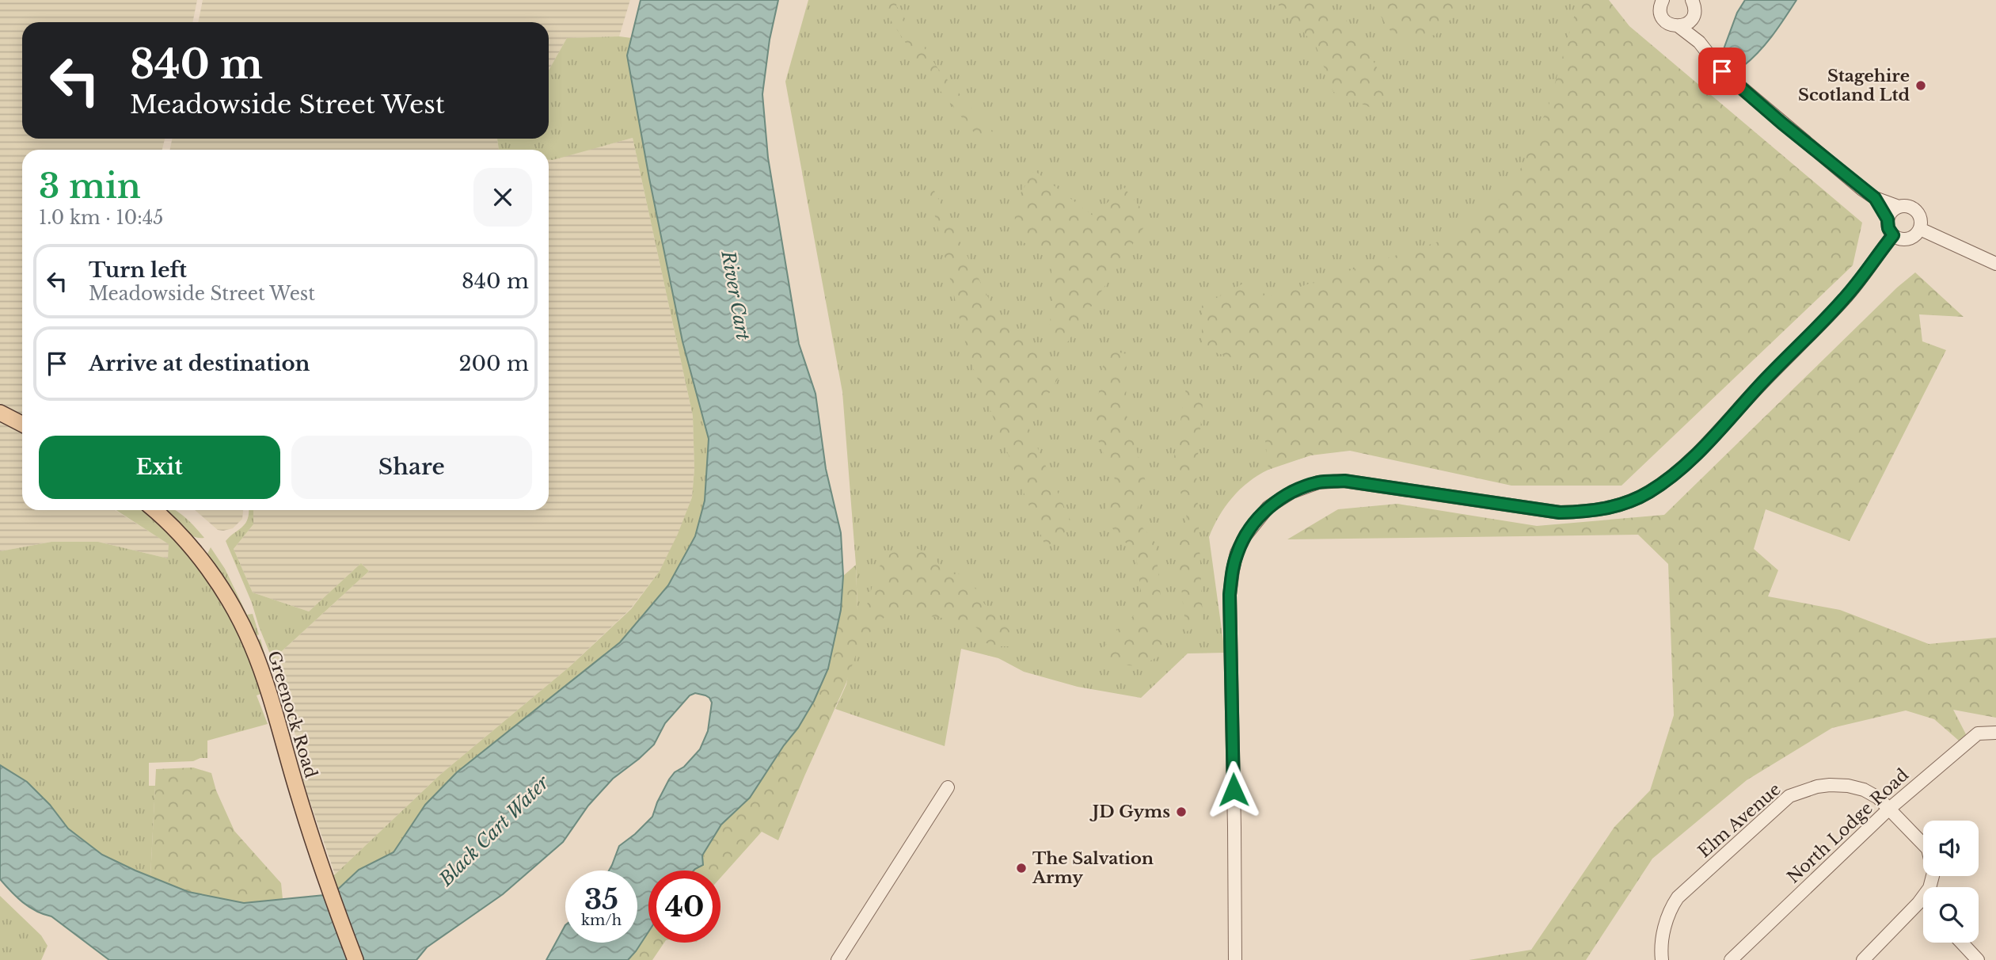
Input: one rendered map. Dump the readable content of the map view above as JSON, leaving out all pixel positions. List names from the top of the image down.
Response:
{
  "streets": {
    "main road": ["Greenock Road"],
    "street": ["Elm Avenue", "North Lodge Road"]
  },
  "crossings": [
    ["Elm Avenue", "North Lodge Road"]
  ],
  "water": ["River Cart", "Black Cart Water"],
  "places": ["Stagehire Scotland Ltd", "JD Gyms", "The Salvation Army"],
  "page": {
    "turn": ["840 m", "Meadowside Street West"],
    "heading": ["3 min", "1.0 km · 10:45"],
    "list": [
      {
        "name": "Turn left",
        "note": "Meadowside Street West",
        "value": "840 m"
      },
      {
        "name": "Arrive at destination",
        "value": "200 m"
      }
    ],
    "buttons": ["Exit", "Share"],
    "speed": "35 km/h",
    "limit": "40"
  }
}
